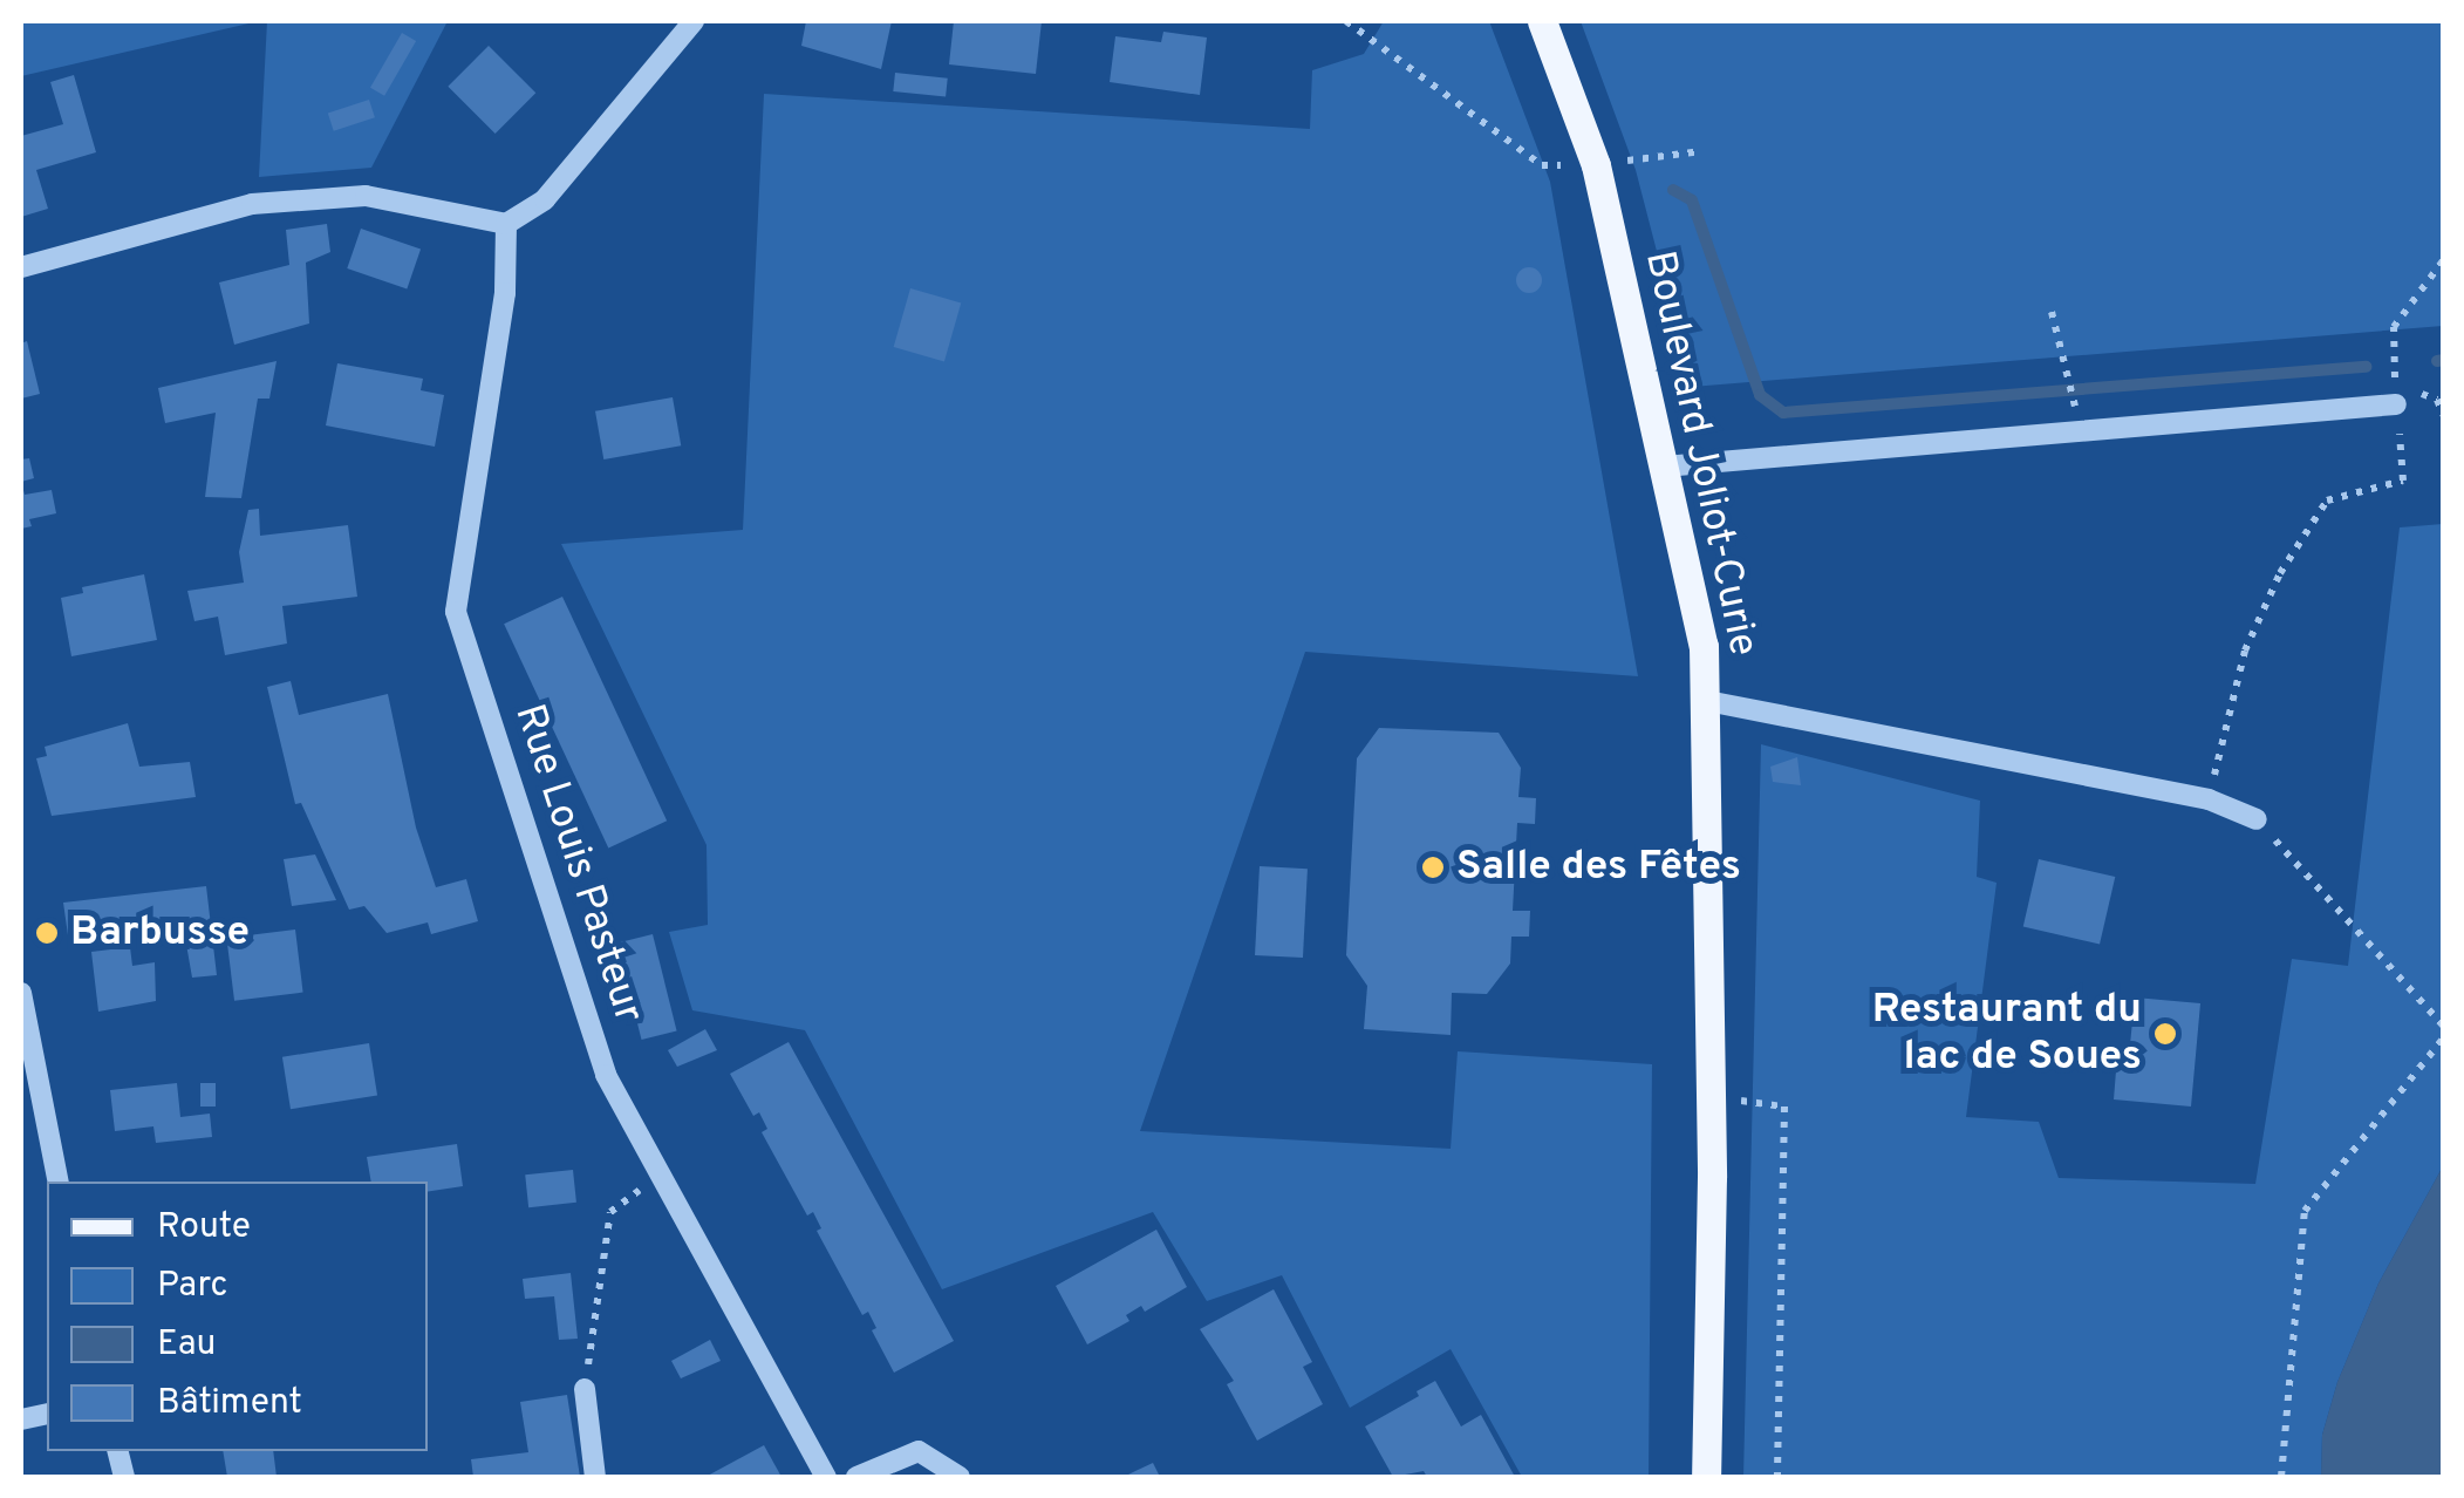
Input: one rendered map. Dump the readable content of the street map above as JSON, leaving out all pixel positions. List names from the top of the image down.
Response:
{
  "streets": {
    "main road": ["Boulevard Joliot-Curie"],
    "street": ["Rue Louis Pasteur"]
  },
  "places": ["Salle des Fêtes", "Barbusse", "Restaurant du lac de Soues"],
  "legend": [
    "Route",
    "Parc",
    "Eau",
    "Bâtiment"
  ]
}
